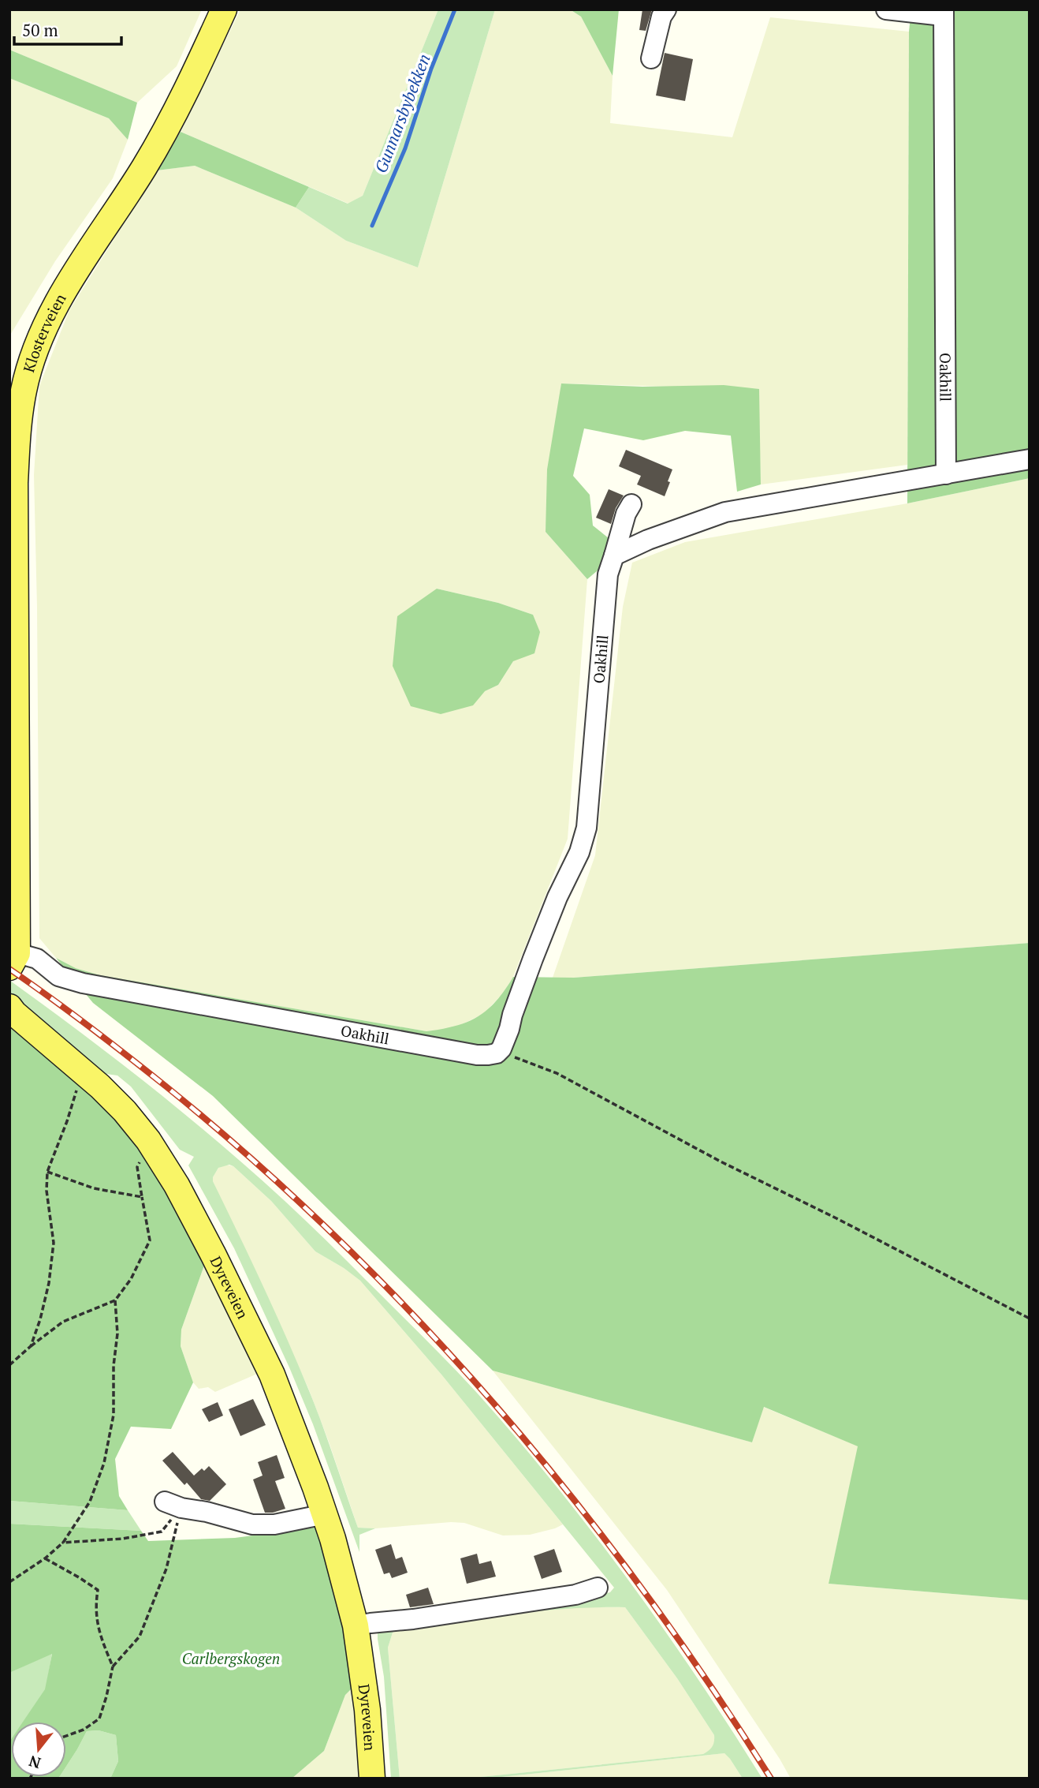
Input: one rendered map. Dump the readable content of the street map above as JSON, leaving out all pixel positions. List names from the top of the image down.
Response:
{
  "streets": {
    "main road": ["Klosterveien", "Dyreveien"],
    "street": ["Oakhill"]
  },
  "crossings": [
    ["Klosterveien", "Oakhill"]
  ],
  "water": ["Gunnarsbybekken"],
  "parks": ["Carlbergskogen"],
  "scale_bar": "50 m",
  "north": "bottom"
}
